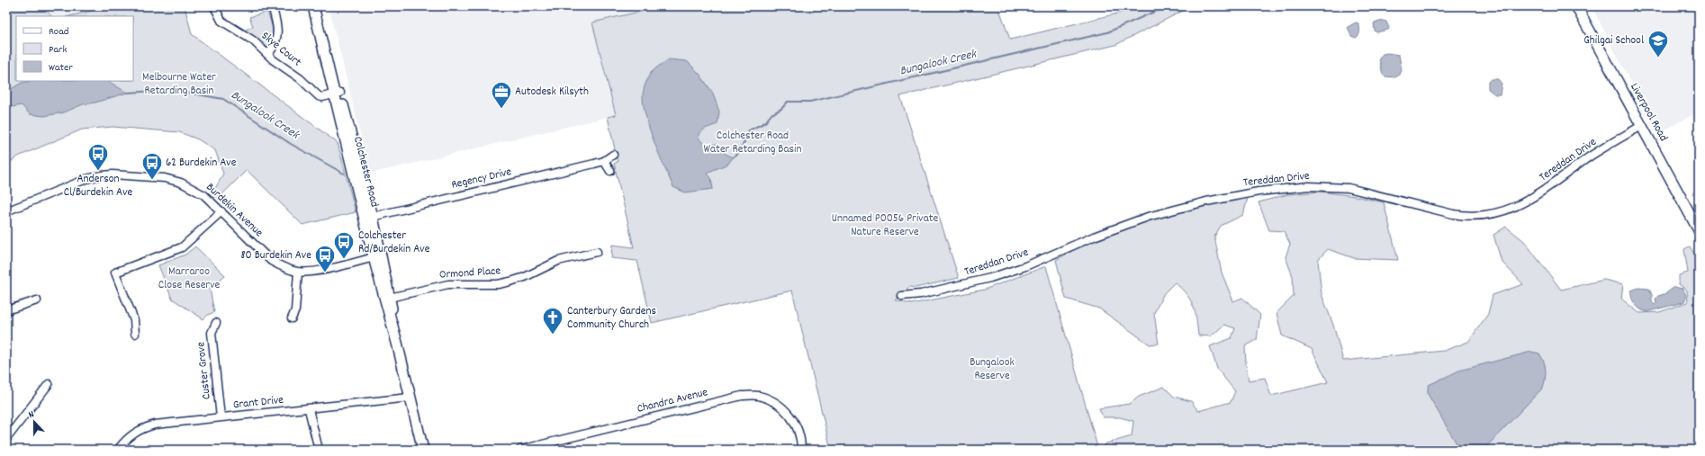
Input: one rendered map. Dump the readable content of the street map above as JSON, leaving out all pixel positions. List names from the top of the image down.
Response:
{
  "streets": {
    "main road": ["Liverpool Road", "Colchester Road"],
    "street": [
      "Skye Court",
      "Tereddan Drive",
      "Regency Drive",
      "Burdekin Avenue",
      "Ormond Place",
      "Custer Grove",
      "Chandra Avenue",
      "Grant Drive"
    ]
  },
  "crossings": [
    ["Skye Court", "Colchester Road"],
    ["Liverpool Road", "Tereddan Drive"],
    ["Colchester Road", "Regency Drive"],
    ["Colchester Road", "Burdekin Avenue"],
    ["Colchester Road", "Ormond Place"],
    ["Colchester Road", "Grant Drive"],
    ["Custer Grove", "Grant Drive"]
  ],
  "water": ["Bungalook Creek"],
  "parks": [
    "Melbourne Water Retarding Basin",
    "Colchester Road Water Retarding Basin",
    "Unnamed P0056 Private Nature Reserve",
    "Marraroo Close Reserve",
    "Bungalook Reserve"
  ],
  "places": {
    "school or university": ["Ghilgai School"],
    "office": ["Autodesk Kilsyth"],
    "bus stop": [
      "Anderson Cl/Burdekin Ave",
      "62 Burdekin Ave",
      "Colchester Rd/Burdekin Ave",
      "80 Burdekin Ave"
    ],
    "church": ["Canterbury Gardens Community Church"]
  },
  "legend": ["Road", "Park", "Water"],
  "north": "top"
}
